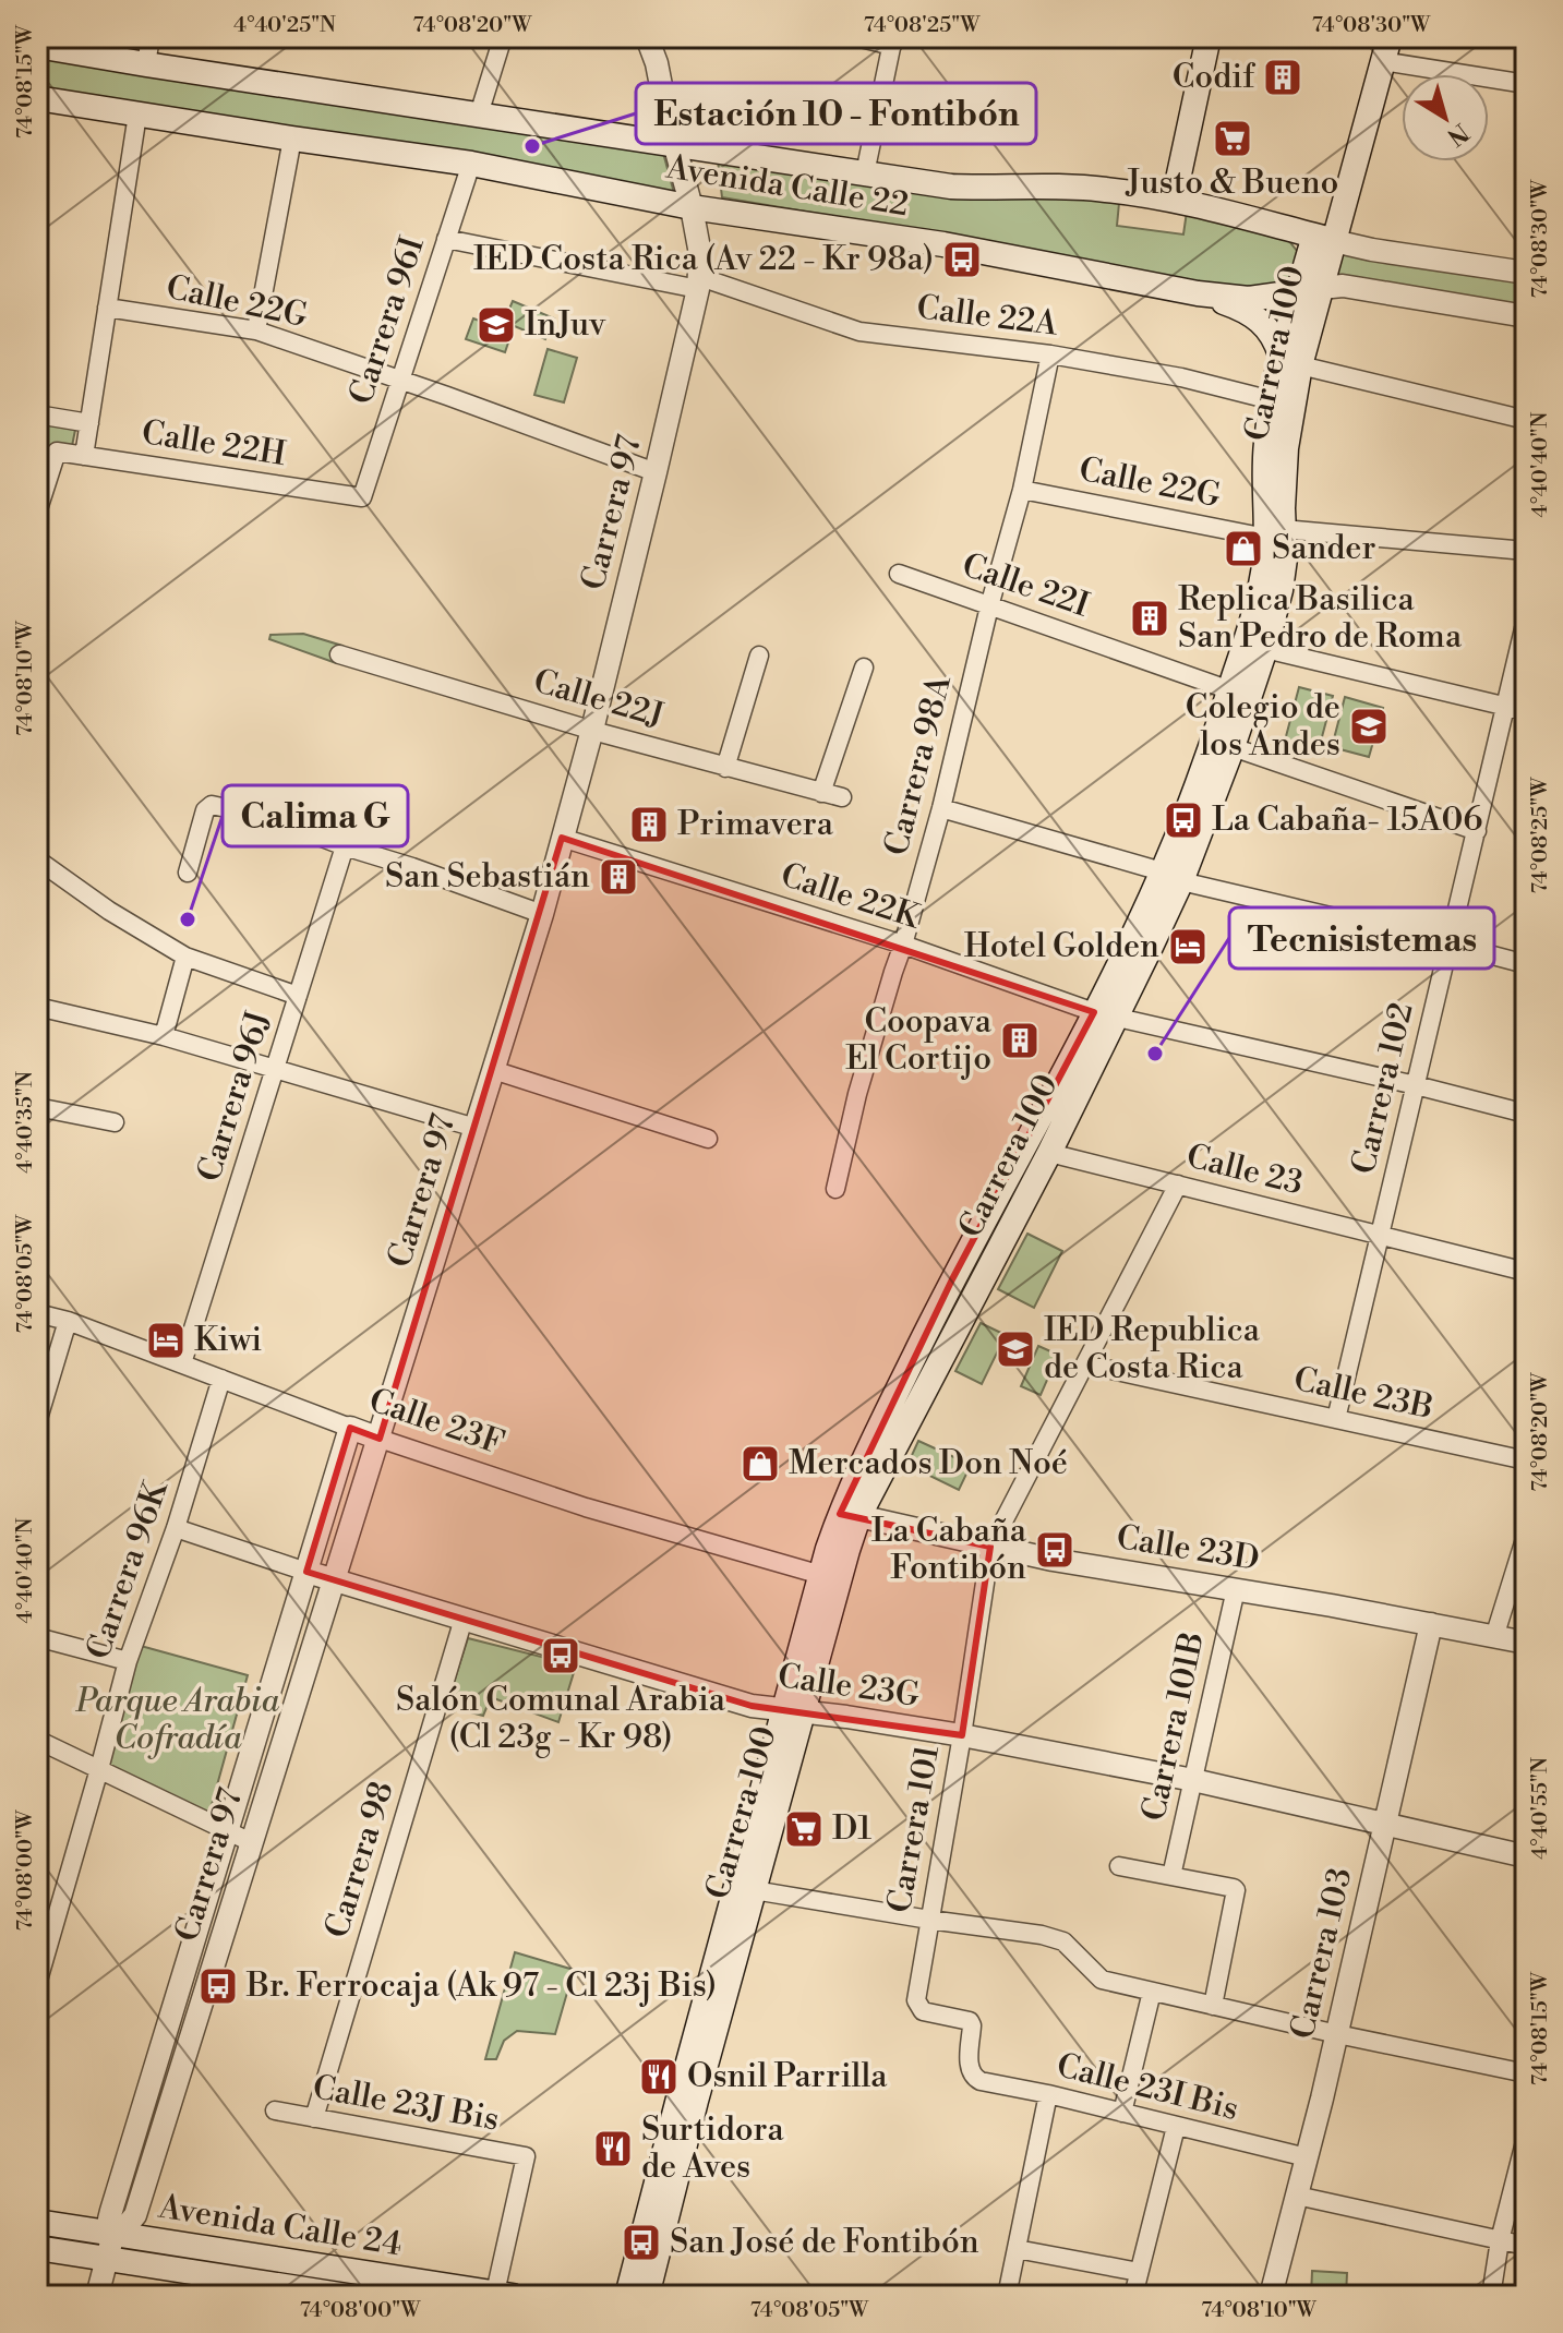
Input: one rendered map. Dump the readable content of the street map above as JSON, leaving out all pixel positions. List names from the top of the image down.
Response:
{
  "streets": {
    "main road": ["Avenida Calle 22", "Carrera 100", "Avenida Calle 24"],
    "street": [
      "Calle 22G",
      "Calle 22A",
      "Carrera 96I",
      "Calle 22H",
      "Carrera 97",
      "Calle 22I",
      "Calle 22J",
      "Carrera 98A",
      "Calle 22K",
      "Carrera 102",
      "Carrera 96J",
      "Calle 23",
      "Calle 23B",
      "Calle 23F",
      "Calle 23D",
      "Carrera 96K",
      "Calle 23G",
      "Carrera 101B",
      "Carrera 101",
      "Carrera 98",
      "Carrera 103",
      "Calle 23I Bis",
      "Calle 23J Bis"
    ]
  },
  "crossings": [
    ["Avenida Calle 22", "Carrera 96I"],
    ["Avenida Calle 22", "Carrera 100"],
    ["Avenida Calle 22", "Carrera 97"],
    ["Calle 22G", "Carrera 96I"],
    ["Calle 22G", "Carrera 100"],
    ["Calle 22G", "Carrera 97"],
    ["Calle 22G", "Carrera 98A"],
    ["Calle 22A", "Carrera 96I"],
    ["Calle 22A", "Carrera 100"],
    ["Calle 22A", "Carrera 97"],
    ["Calle 22A", "Carrera 98A"],
    ["Carrera 96I", "Calle 22H"],
    ["Carrera 100", "Calle 22I"],
    ["Carrera 100", "Calle 22K"],
    ["Carrera 100", "Calle 23"],
    ["Carrera 100", "Calle 23F"],
    ["Carrera 100", "Calle 23D"],
    ["Carrera 100", "Calle 23G"],
    ["Carrera 97", "Calle 22J"],
    ["Carrera 97", "Calle 22K"],
    ["Carrera 97", "Calle 23F"],
    ["Carrera 97", "Calle 23G"],
    ["Carrera 97", "Avenida Calle 24"],
    ["Calle 22I", "Carrera 98A"],
    ["Carrera 98A", "Calle 22K"],
    ["Calle 22K", "Carrera 102"],
    ["Carrera 102", "Calle 23"],
    ["Carrera 102", "Calle 23B"],
    ["Carrera 96J", "Calle 23F"],
    ["Calle 23", "Carrera 101"],
    ["Calle 23B", "Carrera 101"],
    ["Calle 23F", "Carrera 96K"],
    ["Calle 23D", "Carrera 101B"],
    ["Calle 23D", "Carrera 101"],
    ["Calle 23D", "Carrera 103"],
    ["Carrera 96K", "Calle 23G"],
    ["Calle 23G", "Carrera 101B"],
    ["Calle 23G", "Carrera 101"],
    ["Calle 23G", "Carrera 98"],
    ["Calle 23G", "Carrera 103"],
    ["Carrera 101", "Calle 23I Bis"],
    ["Carrera 98", "Calle 23J Bis"],
    ["Carrera 103", "Calle 23I Bis"],
    ["Calle 23J Bis", "Avenida Calle 24"]
  ],
  "parks": ["Parque Arabia Cofradía"],
  "places": {
    "building": [
      "Codif",
      "Replica Basilica San Pedro de Roma",
      "Primavera",
      "San Sebastián",
      "Coopava El Cortijo"
    ],
    "supermarket": ["Justo & Bueno", "D1"],
    "other": ["Estación 10 - Fontibón", "Calima G", "Tecnisistemas"],
    "bus stop": [
      "IED Costa Rica (Av 22 - Kr 98a)",
      "La Cabaña- 15A06",
      "La Cabaña Fontibón",
      "Salón Comunal Arabia (Cl 23g - Kr 98)",
      "Br. Ferrocaja (Ak 97 - Cl 23j Bis)",
      "San José de Fontibón"
    ],
    "school or university": ["InJuv", "Colegio de los Andes", "IED Republica de Costa Rica"],
    "shop": ["Sander", "Mercados Don Noé"],
    "hotel": ["Hotel Golden", "Kiwi"],
    "restaurant": ["Osnil Parrilla", "Surtidora de Aves"]
  },
  "north": "bottom right",
  "coordinates": [
    "4°40'25\"N",
    "74°08'20\"W",
    "74°08'25\"W",
    "74°08'30\"W",
    "74°08'15\"W",
    "4°40'40\"N",
    "74°08'10\"W",
    "4°40'35\"N",
    "74°08'05\"W",
    "4°40'55\"N",
    "74°08'00\"W"
  ]
}
